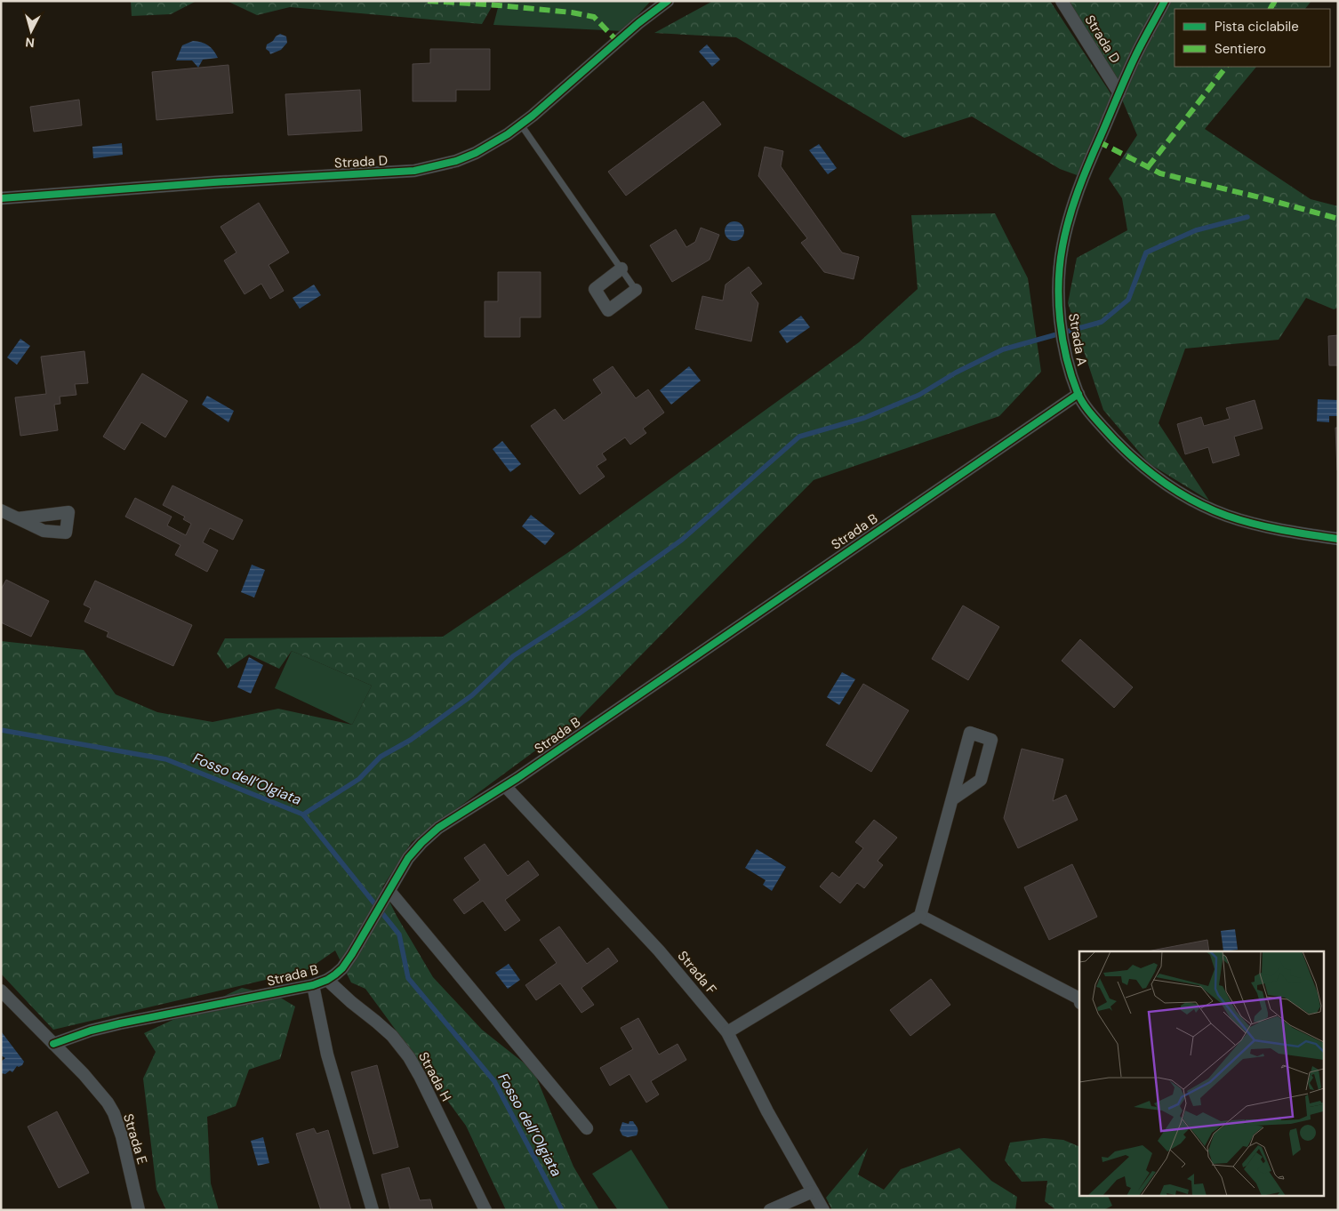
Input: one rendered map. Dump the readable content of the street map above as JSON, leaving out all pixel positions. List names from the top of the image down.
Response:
{
  "streets": {
    "street": [
      "Strada D",
      "Strada A",
      "Strada B",
      "Strada F",
      "Strada H",
      "Strada E"
    ]
  },
  "crossings": [
    ["Strada D", "Strada A"],
    ["Strada A", "Strada B"],
    ["Strada B", "Strada F"],
    ["Strada B", "Strada H"],
    ["Strada B", "Strada E"]
  ],
  "water": ["Fosso dell’Olgiata"],
  "legend": ["Pista ciclabile", "Sentiero"],
  "north": "bottom"
}
